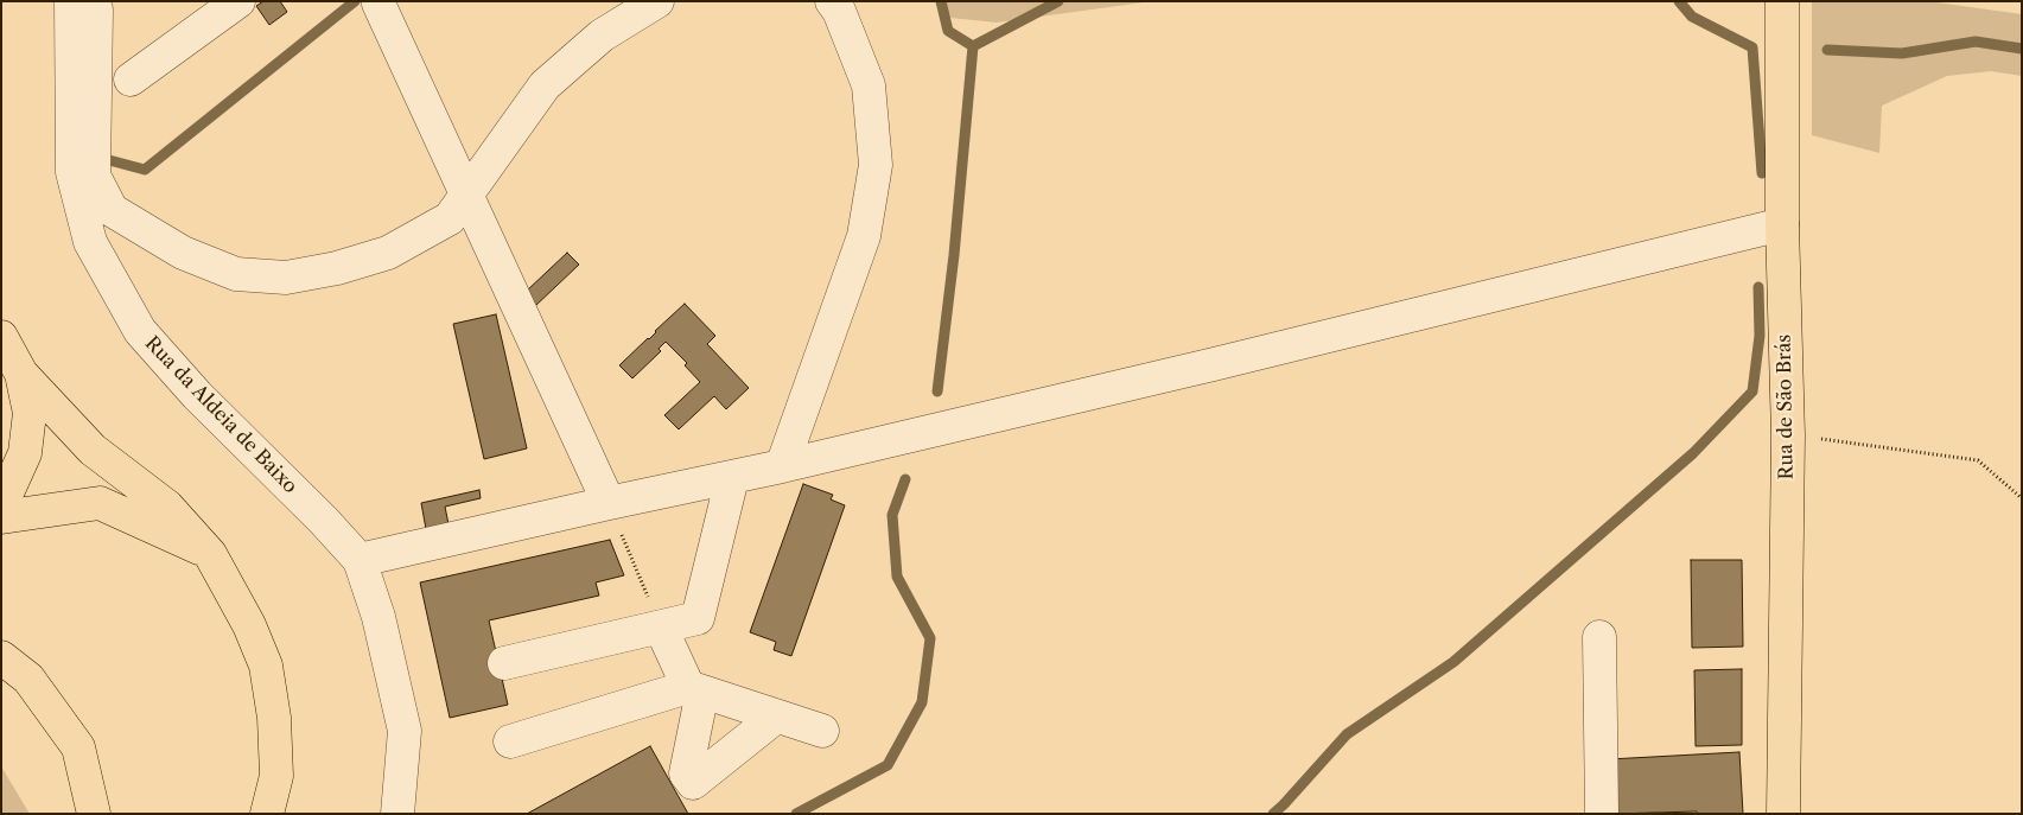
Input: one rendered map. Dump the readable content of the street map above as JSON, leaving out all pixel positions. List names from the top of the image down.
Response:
{
  "streets": {
    "main road": ["Rua de São Brás"],
    "street": ["Rua da Aldeia de Baixo"]
  }
}
